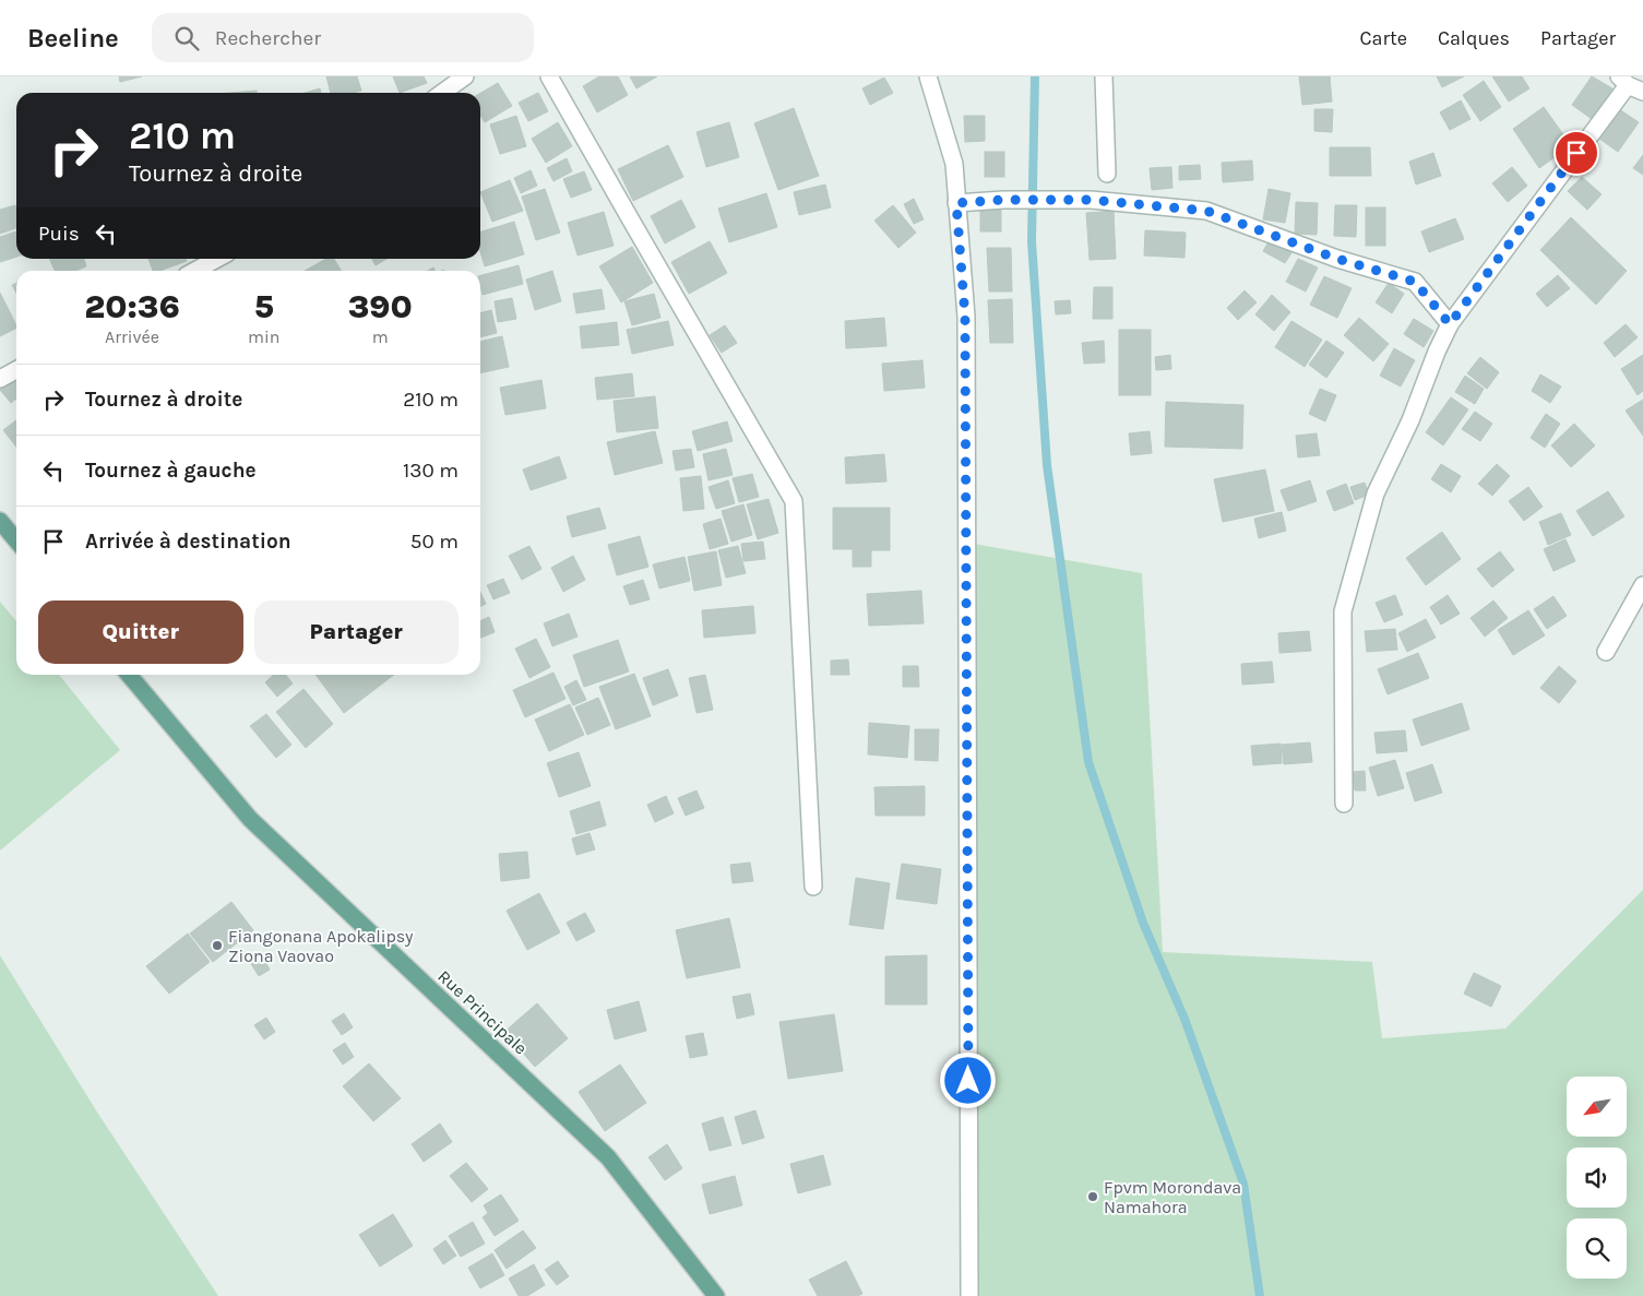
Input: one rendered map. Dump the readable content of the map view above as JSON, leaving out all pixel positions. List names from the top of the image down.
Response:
{
  "streets": {
    "main road": ["Rue Principale"]
  },
  "places": ["Fiangonana Apokalipsy Ziona Vaovao", "Fpvm Morondava Namahora"],
  "north": "bottom left",
  "page": {
    "header": "Beeline",
    "search": "Rechercher",
    "nav": ["Carte", "Calques", "Partager"],
    "turn": ["210 m", "Tournez à droite"],
    "then": "Puis",
    "eta": [
      "20:36",
      "Arrivée",
      "5",
      "min",
      "390",
      "m"
    ],
    "list": [
      {
        "name": "Tournez à droite",
        "value": "210 m"
      },
      {
        "name": "Tournez à gauche",
        "value": "130 m"
      },
      {
        "name": "Arrivée à destination",
        "value": "50 m"
      }
    ],
    "buttons": ["Quitter", "Partager"]
  }
}
